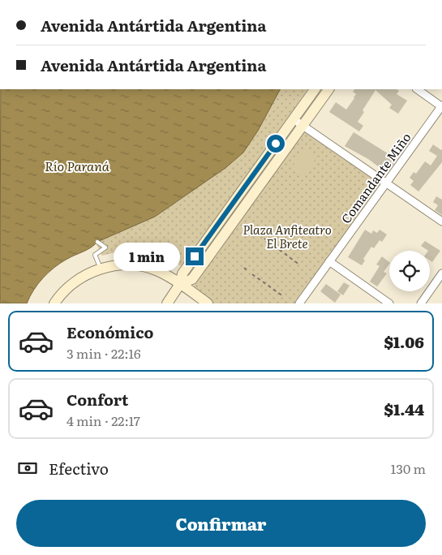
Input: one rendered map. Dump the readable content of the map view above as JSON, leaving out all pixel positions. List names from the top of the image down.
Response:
{
  "streets": {
    "street": ["Comandante Miño"]
  },
  "water": ["Río Paraná"],
  "parks": ["Plaza Anfiteatro El Brete"],
  "page": {
    "banner": ["Avenida Antártida Argentina", "Avenida Antártida Argentina"],
    "bubble": "1 min",
    "list": [
      {
        "name": "Económico",
        "note": "3 min · 22:16",
        "value": "$1.06"
      },
      {
        "name": "Confort",
        "note": "4 min · 22:17",
        "value": "$1.44"
      }
    ],
    "pay": ["Efectivo", "130 m"],
    "buttons": "Confirmar"
  }
}
